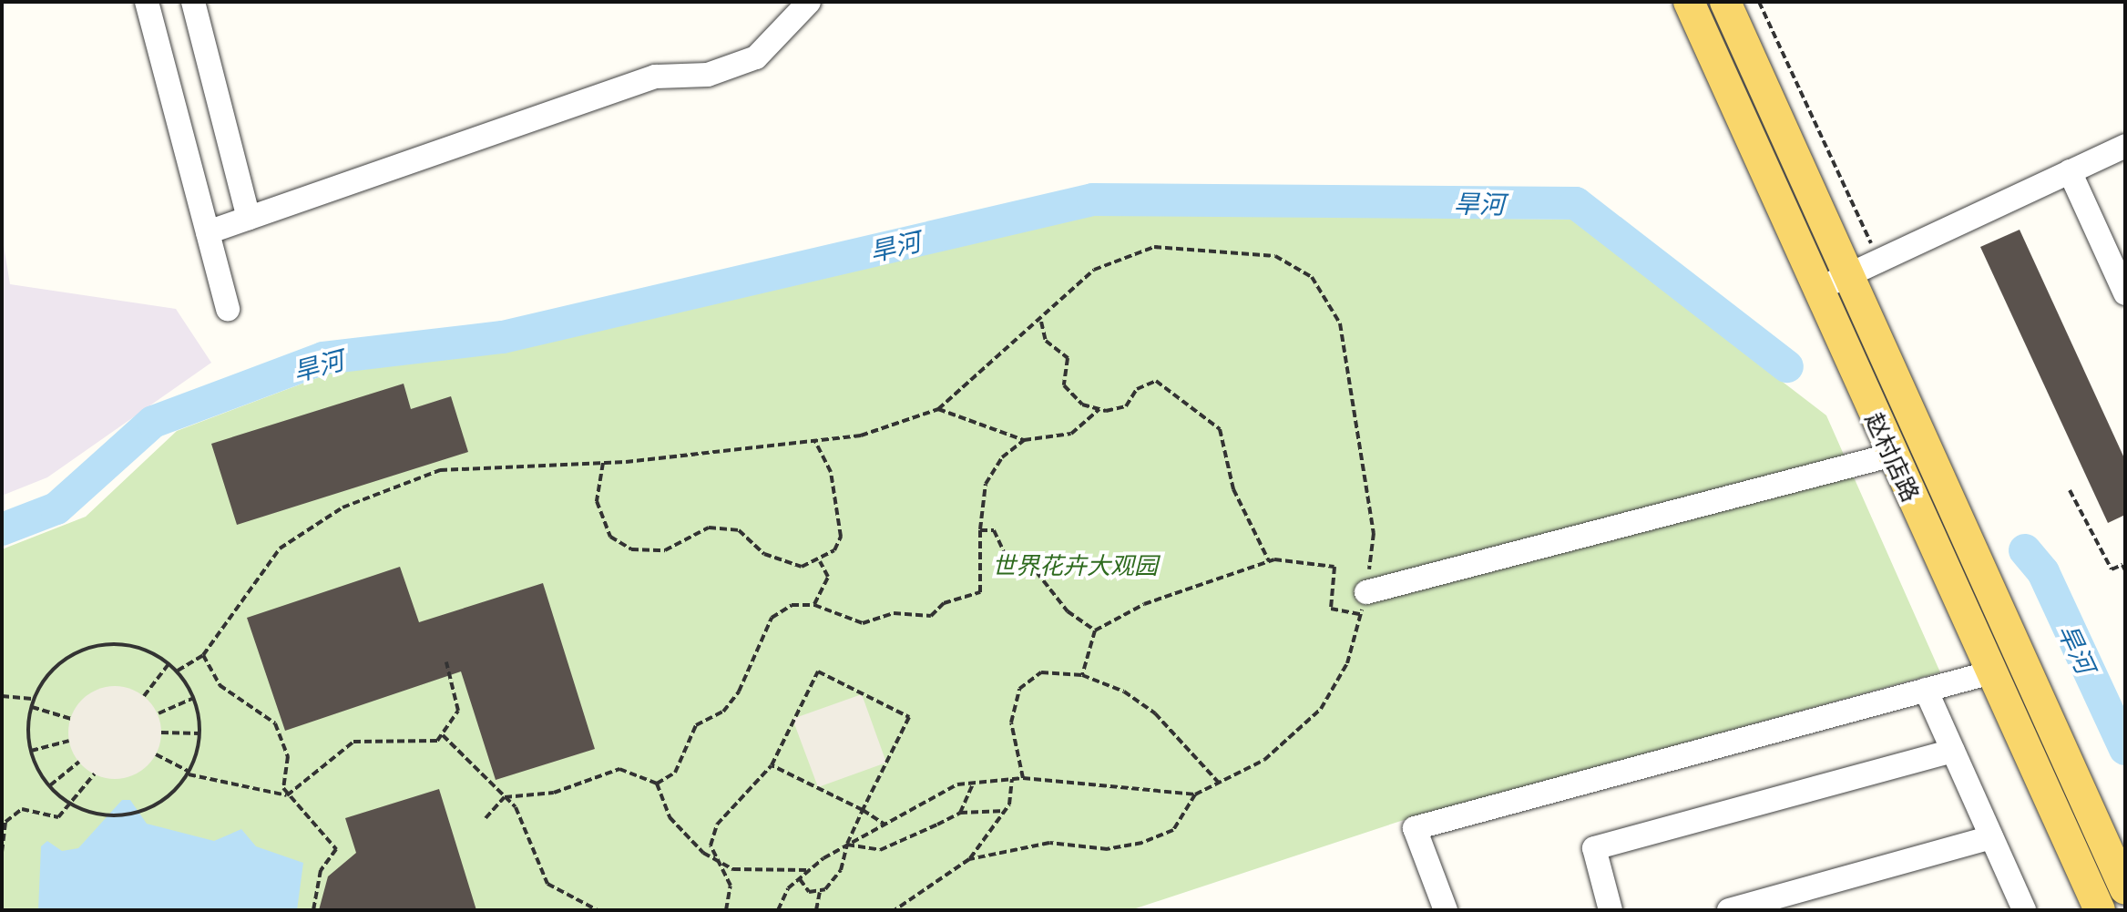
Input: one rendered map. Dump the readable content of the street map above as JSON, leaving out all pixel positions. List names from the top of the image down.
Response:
{
  "streets": {
    "main road": ["赵村店路"]
  },
  "water": ["旱河"],
  "parks": ["世界花卉大观园"]
}
